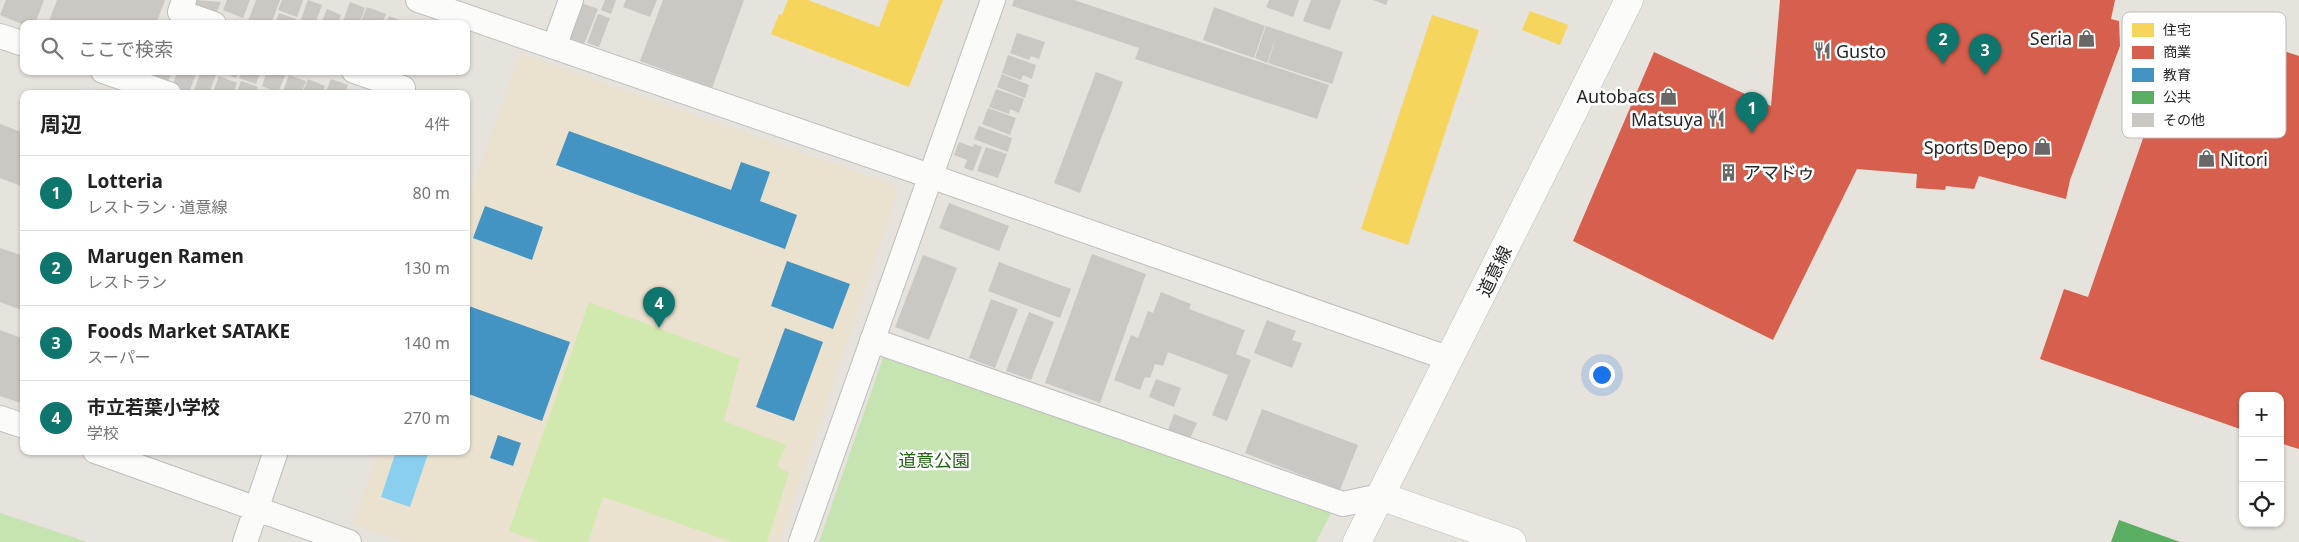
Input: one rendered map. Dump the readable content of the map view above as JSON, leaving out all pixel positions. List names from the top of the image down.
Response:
{
  "streets": {
    "street": ["道意線"]
  },
  "parks": ["道意公園"],
  "places": {
    "shop": [
      "Seria",
      "Autobacs",
      "Sports Depo",
      "Nitori"
    ],
    "restaurant": ["Gusto", "Matsuya"],
    "building": ["アマドゥ"]
  },
  "legend": [
    "住宅",
    "商業",
    "教育",
    "公共",
    "その他"
  ],
  "page": {
    "search": "ここで検索",
    "pins": [
      "2",
      "3",
      "1",
      "4"
    ],
    "heading": ["周辺", "4件"],
    "list": [
      {
        "mark": "1",
        "name": "Lotteria",
        "note": "レストラン · 道意線",
        "value": "80 m"
      },
      {
        "mark": "2",
        "name": "Marugen Ramen",
        "note": "レストラン",
        "value": "130 m"
      },
      {
        "mark": "3",
        "name": "Foods Market SATAKE",
        "note": "スーパー",
        "value": "140 m"
      },
      {
        "mark": "4",
        "name": "市立若葉小学校",
        "note": "学校",
        "value": "270 m"
      }
    ],
    "map_buttons": ["+", "−"]
  }
}
